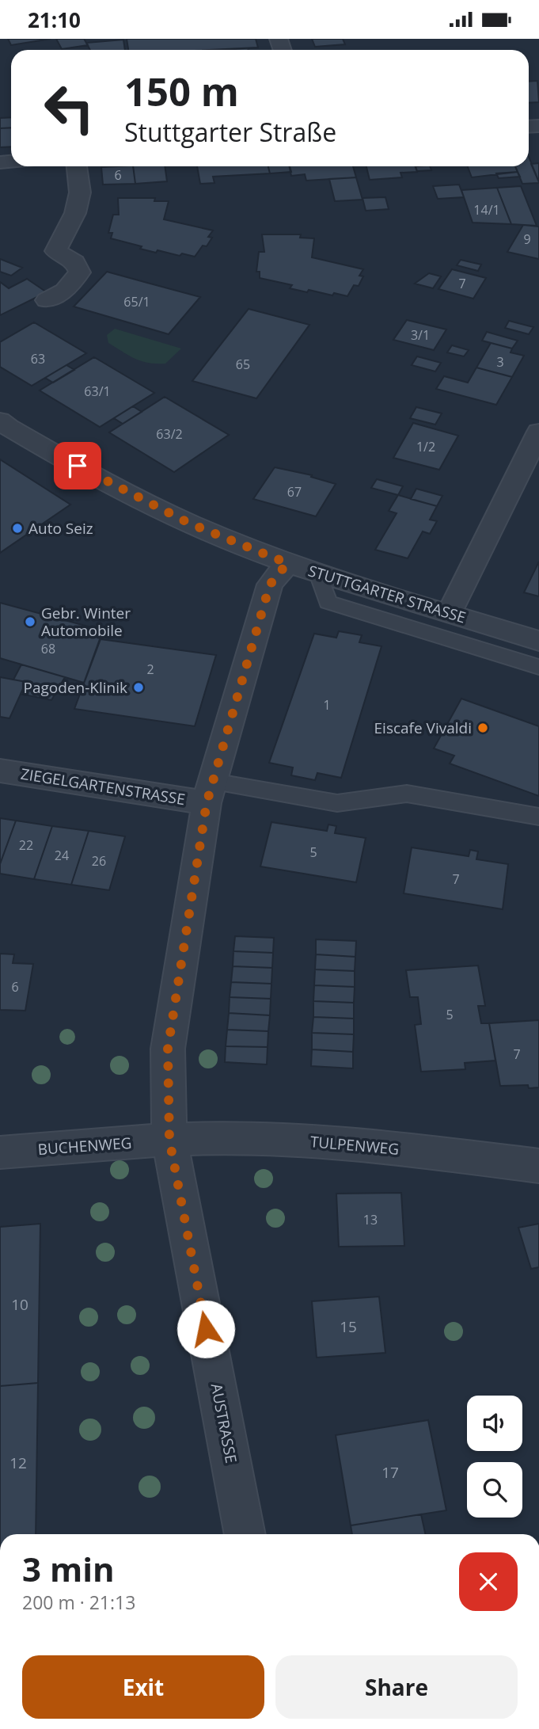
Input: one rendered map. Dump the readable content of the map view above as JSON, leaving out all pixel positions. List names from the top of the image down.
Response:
{
  "streets": {
    "street": [
      "STUTTGARTER STRASSE",
      "ZIEGELGARTENSTRASSE",
      "TULPENWEG",
      "BUCHENWEG",
      "AUSTRASSE"
    ]
  },
  "crossings": [
    ["STUTTGARTER STRASSE", "AUSTRASSE"],
    ["ZIEGELGARTENSTRASSE", "AUSTRASSE"],
    ["TULPENWEG", "BUCHENWEG"],
    ["TULPENWEG", "AUSTRASSE"],
    ["BUCHENWEG", "AUSTRASSE"]
  ],
  "places": [
    "Auto Seiz",
    "Gebr. Winter Automobile",
    "Pagoden-Klinik",
    "Eiscafe Vivaldi"
  ],
  "house_numbers": [
    "6",
    "14/1",
    "9",
    "7",
    "65/1",
    "3/1",
    "63",
    "3",
    "65",
    "63/1",
    "63/2",
    "1/2",
    "67",
    "68",
    "2",
    "1",
    "22",
    "5",
    "24",
    "26",
    "7",
    "6",
    "5",
    "7",
    "13",
    "10",
    "15",
    "12",
    "17"
  ],
  "page": {
    "status": "21:10",
    "turn": ["150 m", "Stuttgarter Straße"],
    "heading": ["3 min", "200 m · 21:13"],
    "buttons": ["Exit", "Share"]
  }
}
